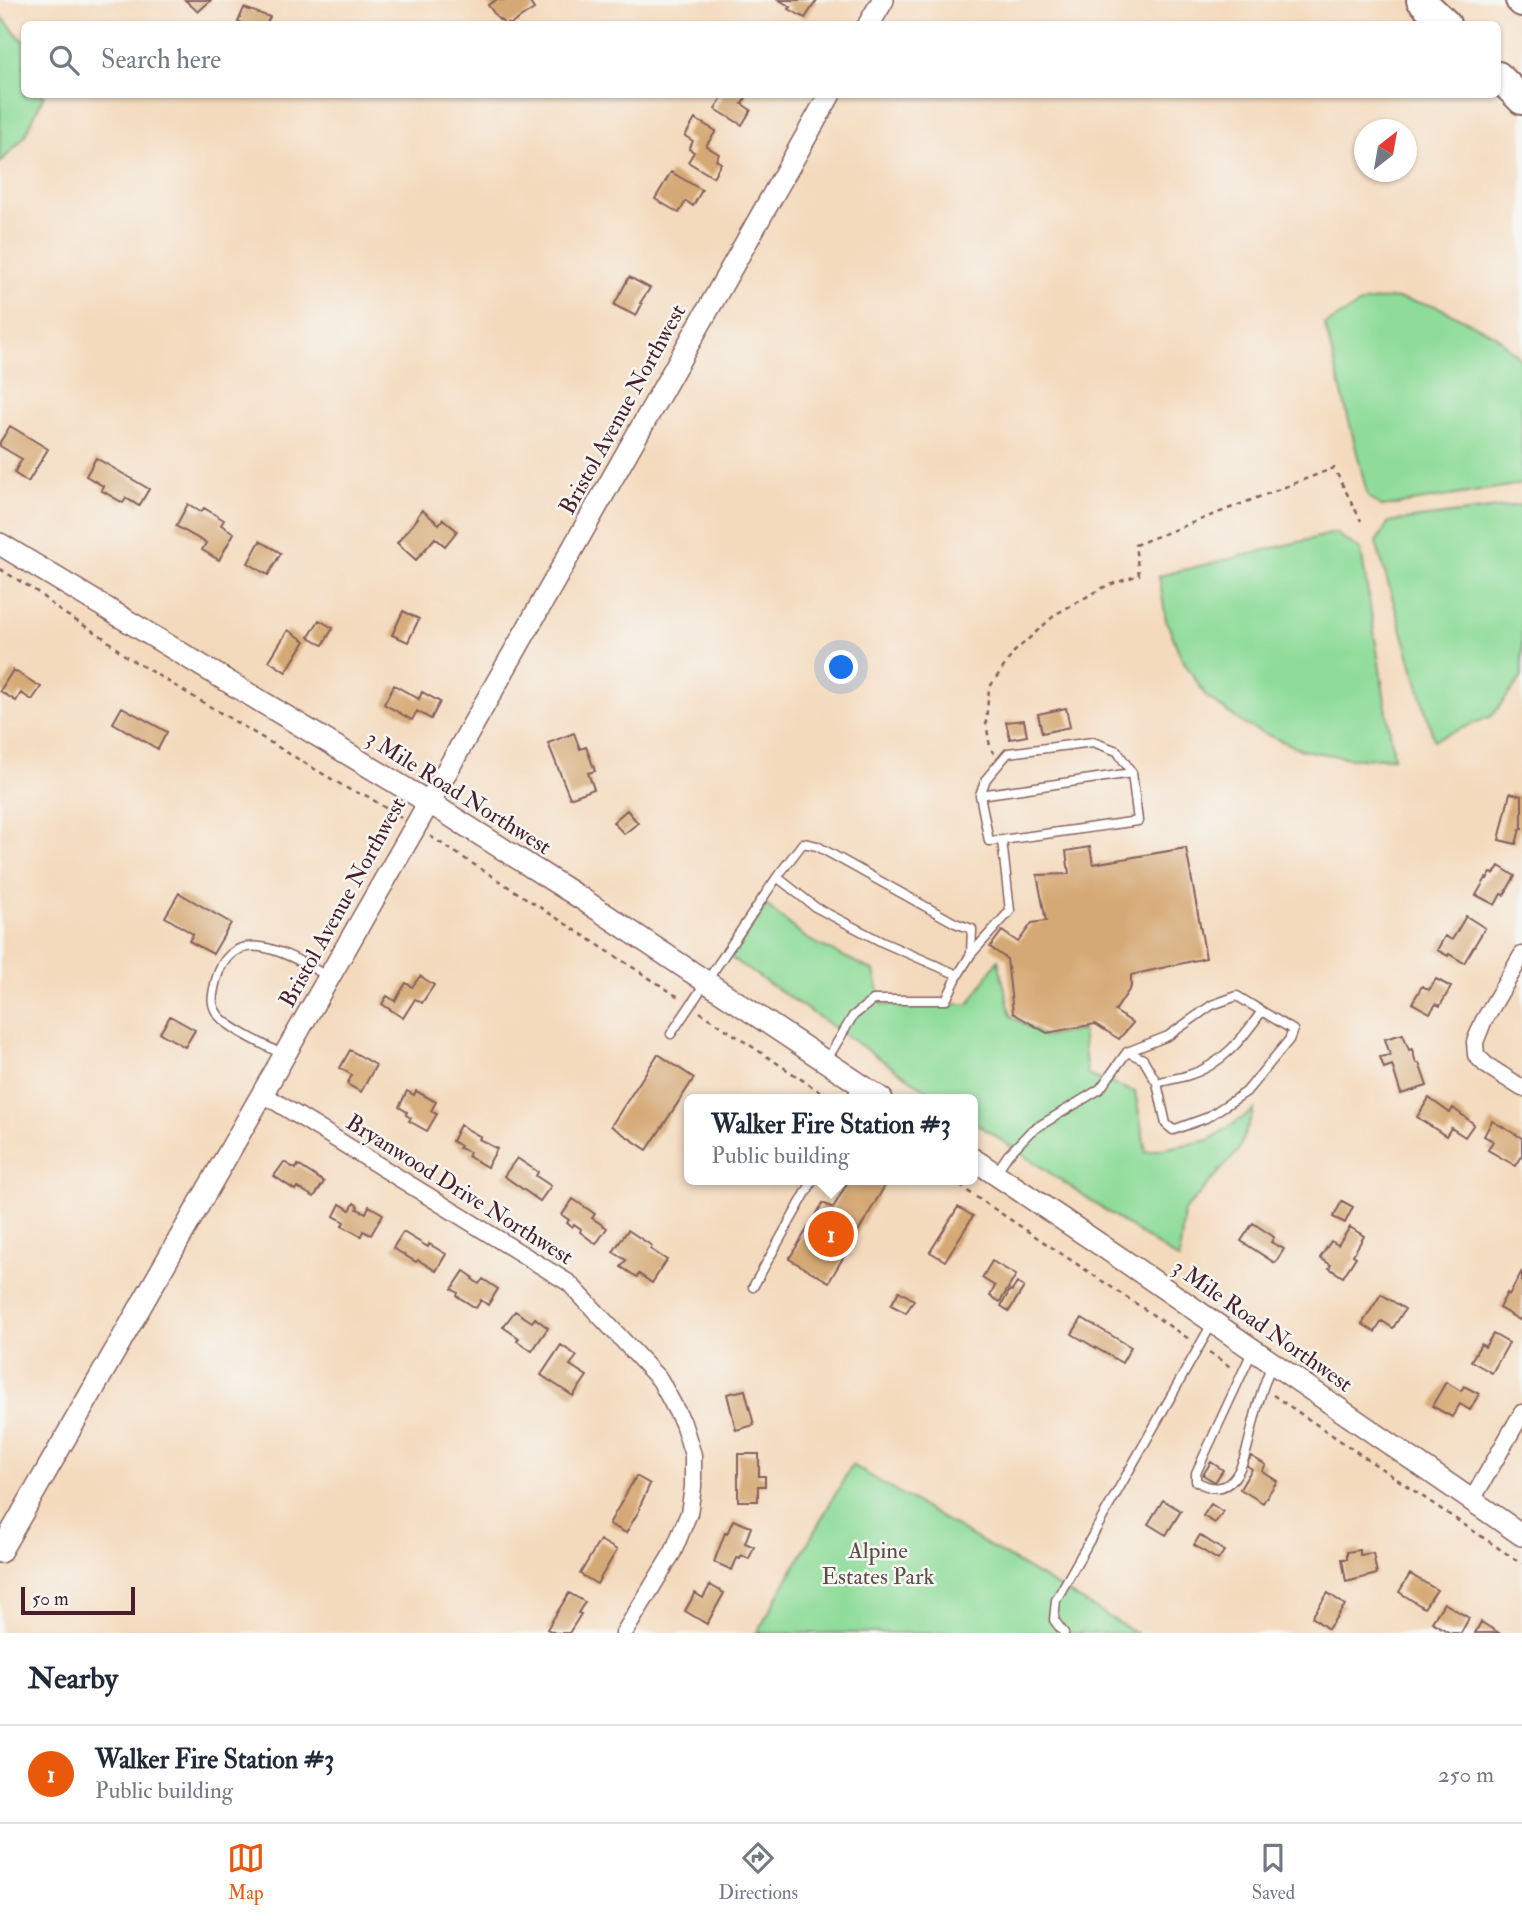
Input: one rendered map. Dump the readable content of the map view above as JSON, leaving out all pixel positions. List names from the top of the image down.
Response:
{
  "streets": {
    "main road": ["Bristol Avenue Northwest", "3 Mile Road Northwest"],
    "street": ["Bryanwood Drive Northwest"]
  },
  "crossings": [
    ["Bristol Avenue Northwest", "3 Mile Road Northwest"],
    ["Bristol Avenue Northwest", "Bryanwood Drive Northwest"]
  ],
  "parks": ["Alpine Estates Park"],
  "scale_bar": "50 m",
  "north": "top right",
  "page": {
    "search": "Search here",
    "popup": ["Walker Fire Station #3", "Public building"],
    "pins": "1",
    "scale": "50 m",
    "heading": "Nearby",
    "list": [
      {
        "mark": "1",
        "name": "Walker Fire Station #3",
        "note": "Public building",
        "value": "250 m"
      }
    ],
    "nav": ["Map", "Directions", "Saved"]
  }
}
